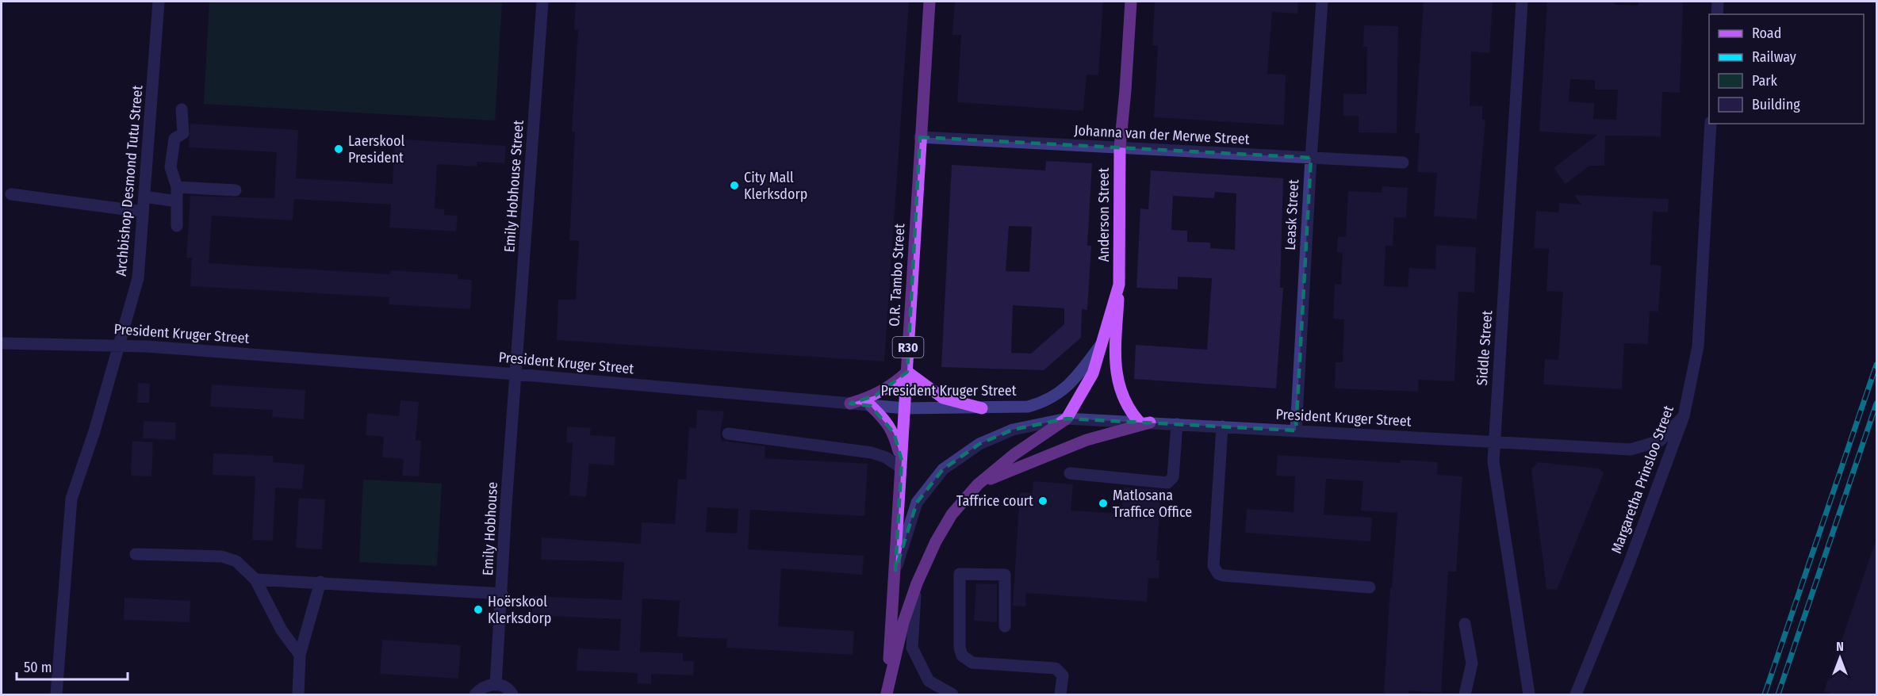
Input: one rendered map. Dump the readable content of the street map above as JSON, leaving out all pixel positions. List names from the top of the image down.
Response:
{
  "streets": {
    "main road": ["Anderson Street", "O.R. Tambo Street", "R30"],
    "street": [
      "Johanna van der Merwe Street",
      "Archbishop Desmond Tutu Street",
      "Emily Hobhouse Street",
      "Leask Street",
      "President Kruger Street",
      "Siddle Street",
      "Margaretha Prinsloo Street",
      "Emily Hobhouse"
    ]
  },
  "crossings": [
    ["Johanna van der Merwe Street", "Anderson Street"],
    ["Johanna van der Merwe Street", "Leask Street"],
    ["Johanna van der Merwe Street", "O.R. Tambo Street"],
    ["Archbishop Desmond Tutu Street", "President Kruger Street"],
    ["Emily Hobhouse Street", "President Kruger Street"],
    ["Emily Hobhouse Street", "Emily Hobhouse"],
    ["Anderson Street", "O.R. Tambo Street"],
    ["Anderson Street", "President Kruger Street"],
    ["Leask Street", "President Kruger Street"],
    ["O.R. Tambo Street", "President Kruger Street"],
    ["President Kruger Street", "Siddle Street"],
    ["President Kruger Street", "Margaretha Prinsloo Street"],
    ["President Kruger Street", "Emily Hobhouse"]
  ],
  "places": [
    "Laerskool President",
    "City Mall Klerksdorp",
    "Taffrice court",
    "Matlosana Traffice Office",
    "Hoërskool Klerksdorp"
  ],
  "legend": [
    "Road",
    "Railway",
    "Park",
    "Building"
  ],
  "scale_bar": "50 m",
  "north": "top"
}
